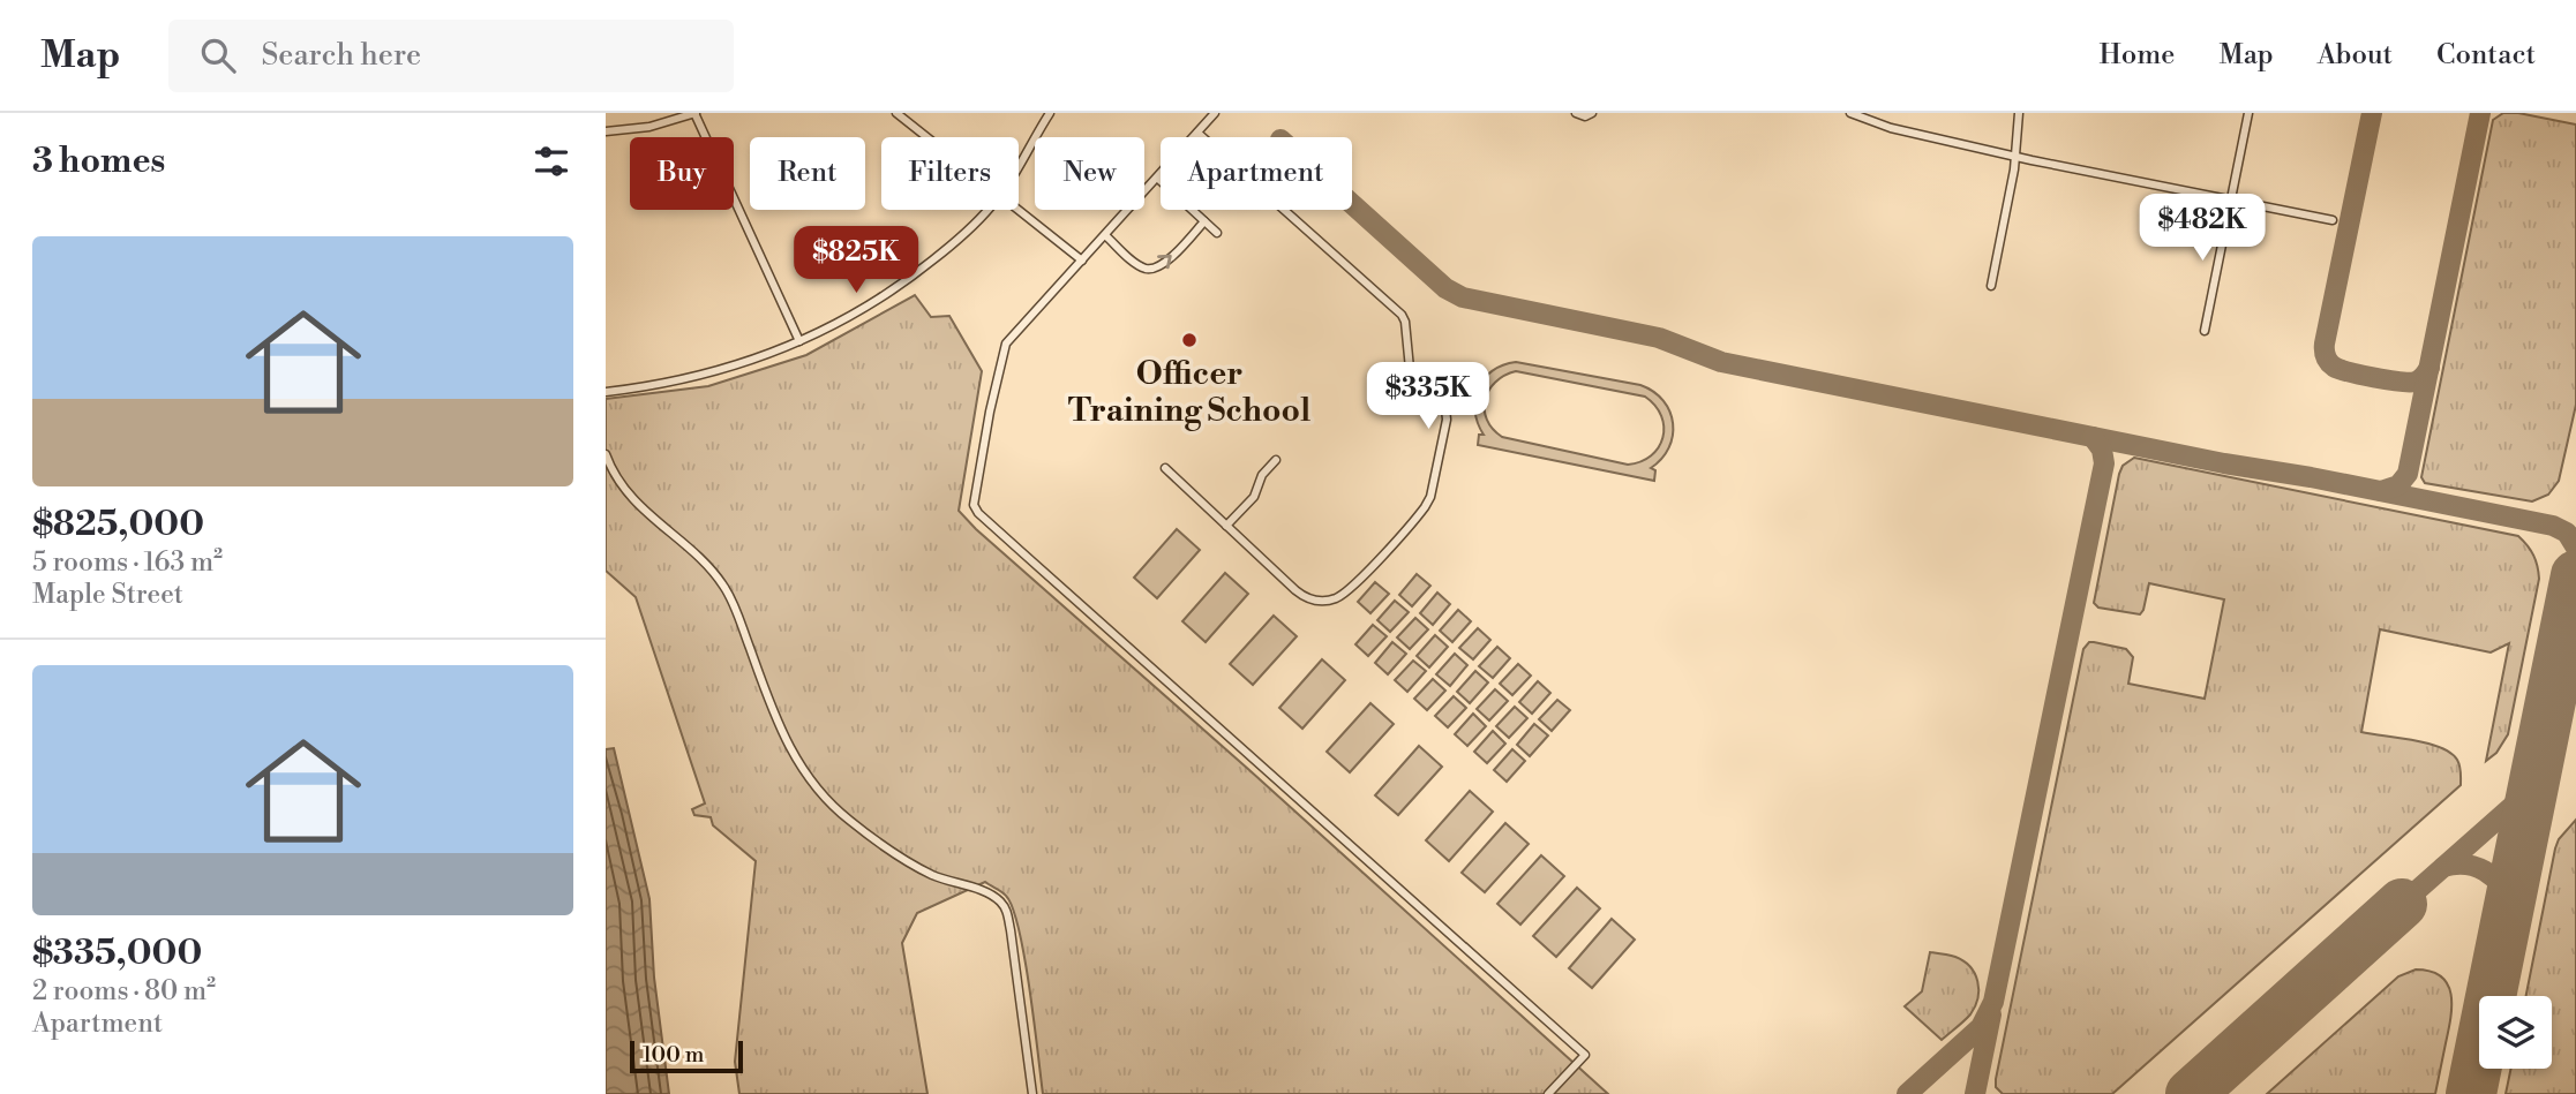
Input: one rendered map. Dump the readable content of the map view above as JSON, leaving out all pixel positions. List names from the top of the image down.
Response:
{
  "places": ["Officer Training School"],
  "scale_bar": "100 m",
  "page": {
    "header": "Map",
    "search": "Search here",
    "nav": [
      "Home",
      "Map",
      "About",
      "Contact"
    ],
    "heading": "3 homes",
    "chip": [
      "Buy",
      "Rent",
      "Filters",
      "New",
      "Apartment"
    ],
    "price": ["$482K", "$825K", "$335K"],
    "list": [
      {
        "name": "$825,000",
        "note": "5 rooms · 163 m² · Maple Street"
      },
      {
        "name": "$335,000",
        "note": "2 rooms · 80 m² · Apartment"
      }
    ],
    "scale": "100 m"
  }
}
